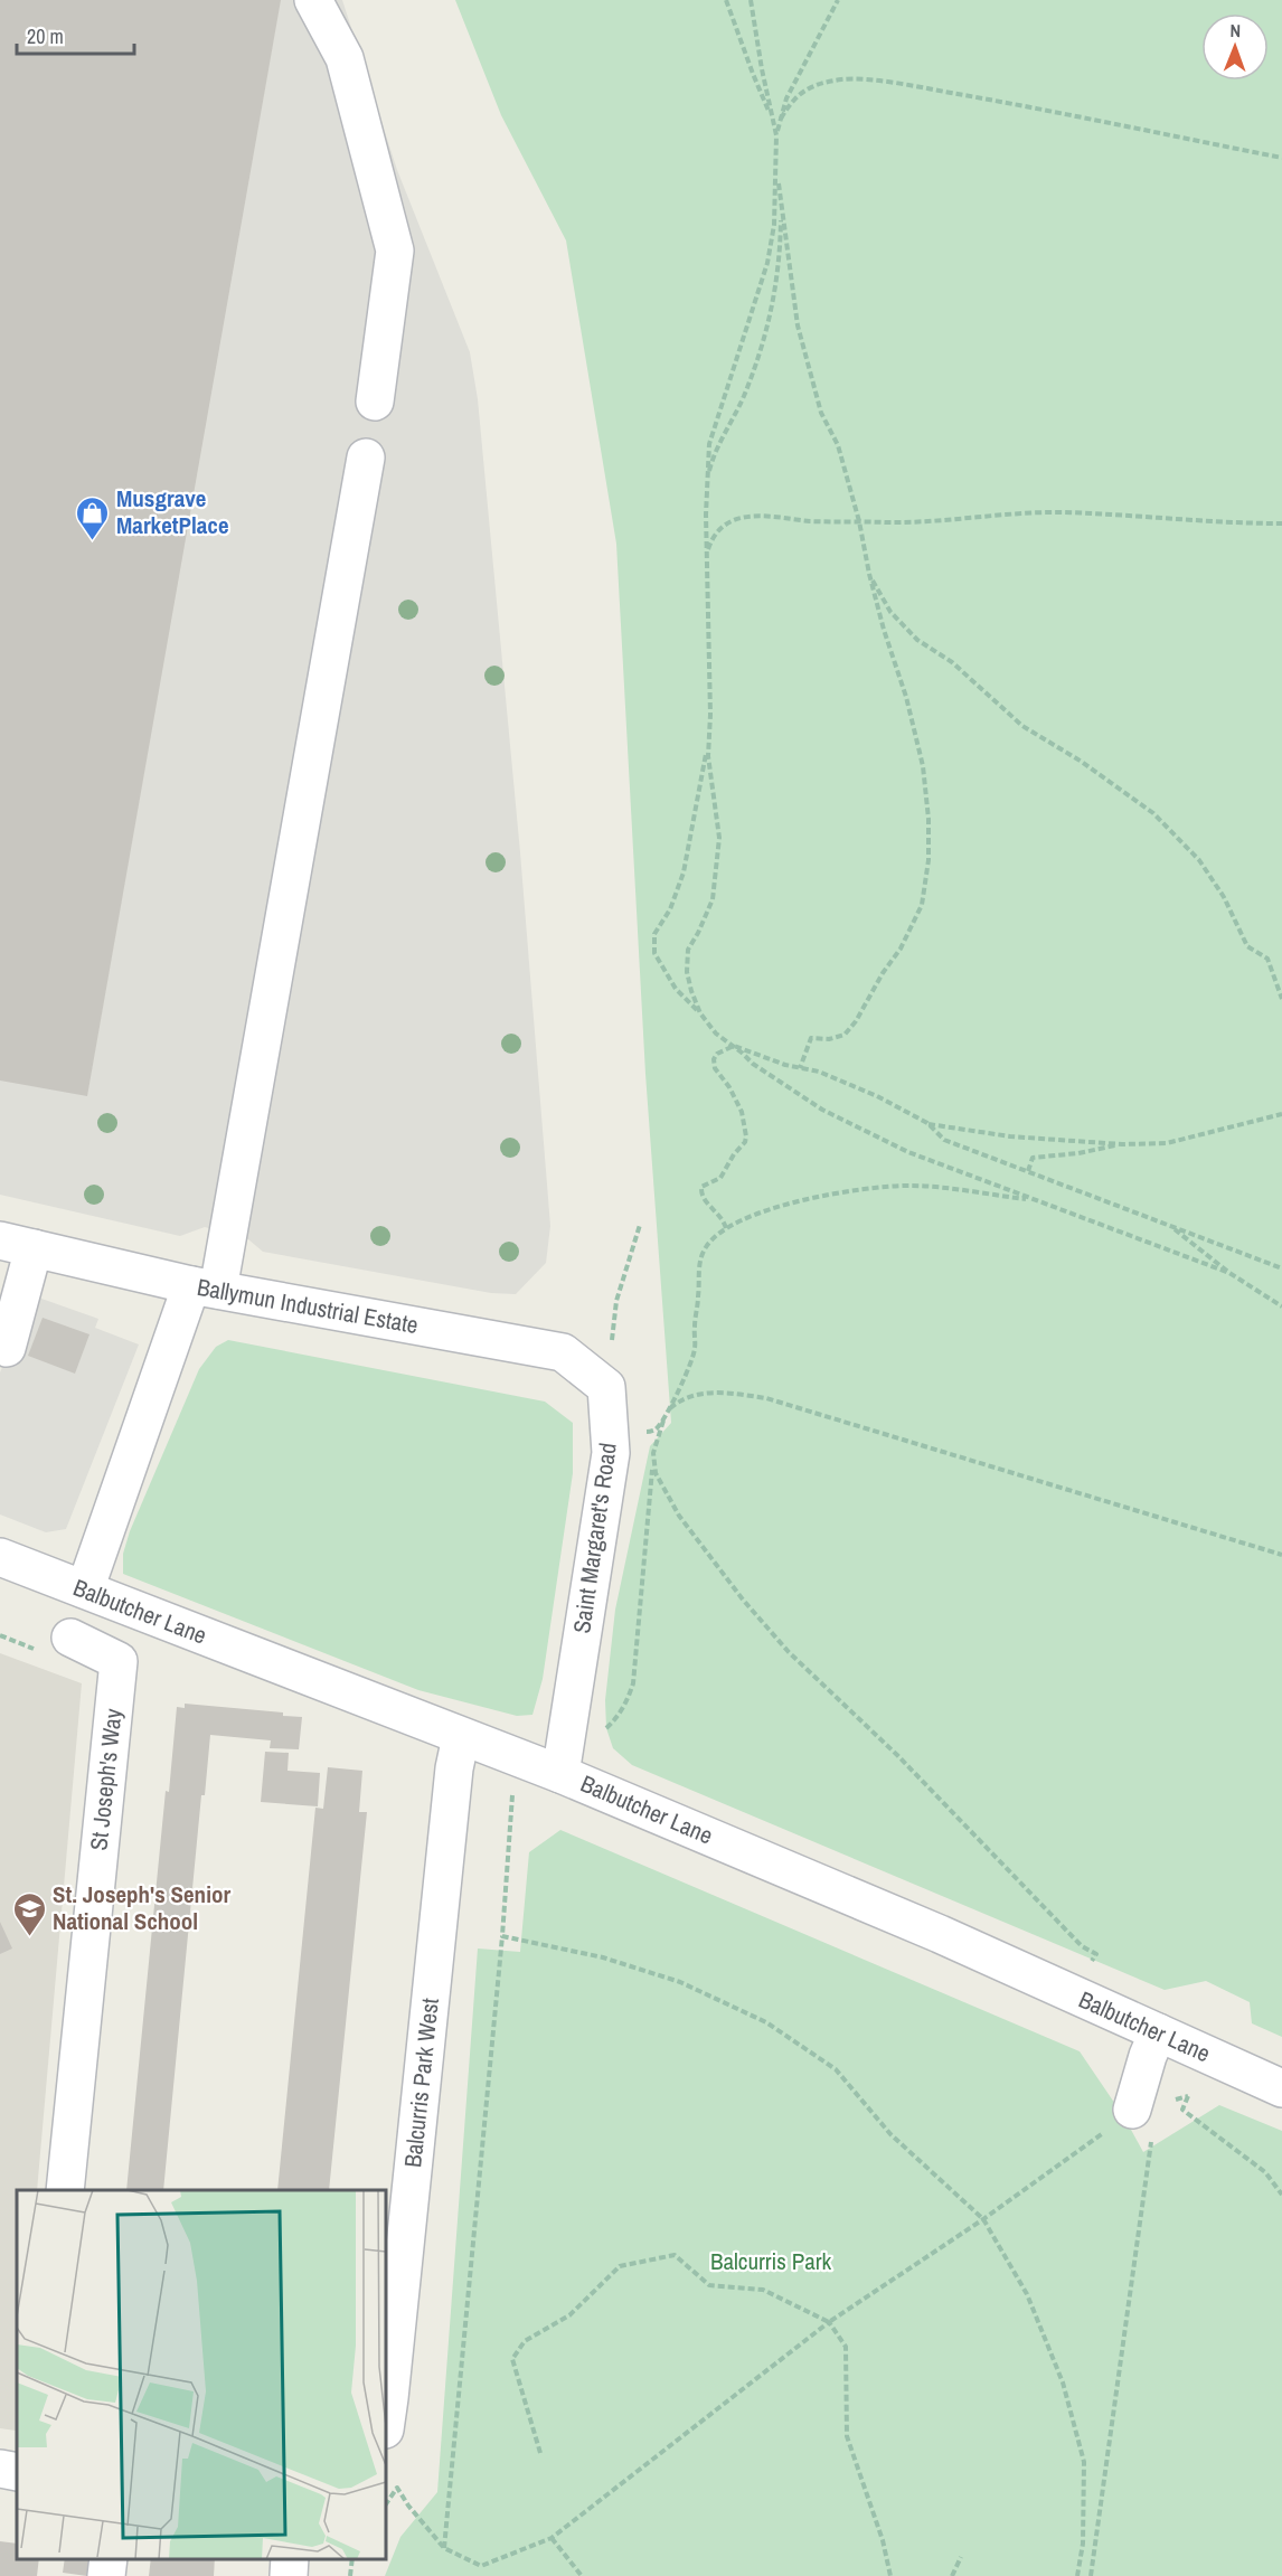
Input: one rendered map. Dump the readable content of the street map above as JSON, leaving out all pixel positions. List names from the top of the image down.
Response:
{
  "streets": {
    "street": [
      "Ballymun Industrial Estate",
      "Saint Margaret's Road",
      "Balbutcher Lane",
      "St Joseph's Way",
      "Balcurris Park West"
    ]
  },
  "crossings": [
    ["Ballymun Industrial Estate", "Saint Margaret's Road"],
    ["Saint Margaret's Road", "Balbutcher Lane"],
    ["Balbutcher Lane", "Balcurris Park West"]
  ],
  "parks": ["Balcurris Park"],
  "places": {
    "shop": ["Musgrave MarketPlace"],
    "school or university": ["St. Joseph's Senior National School"]
  },
  "scale_bar": "20 m",
  "north": "top"
}
